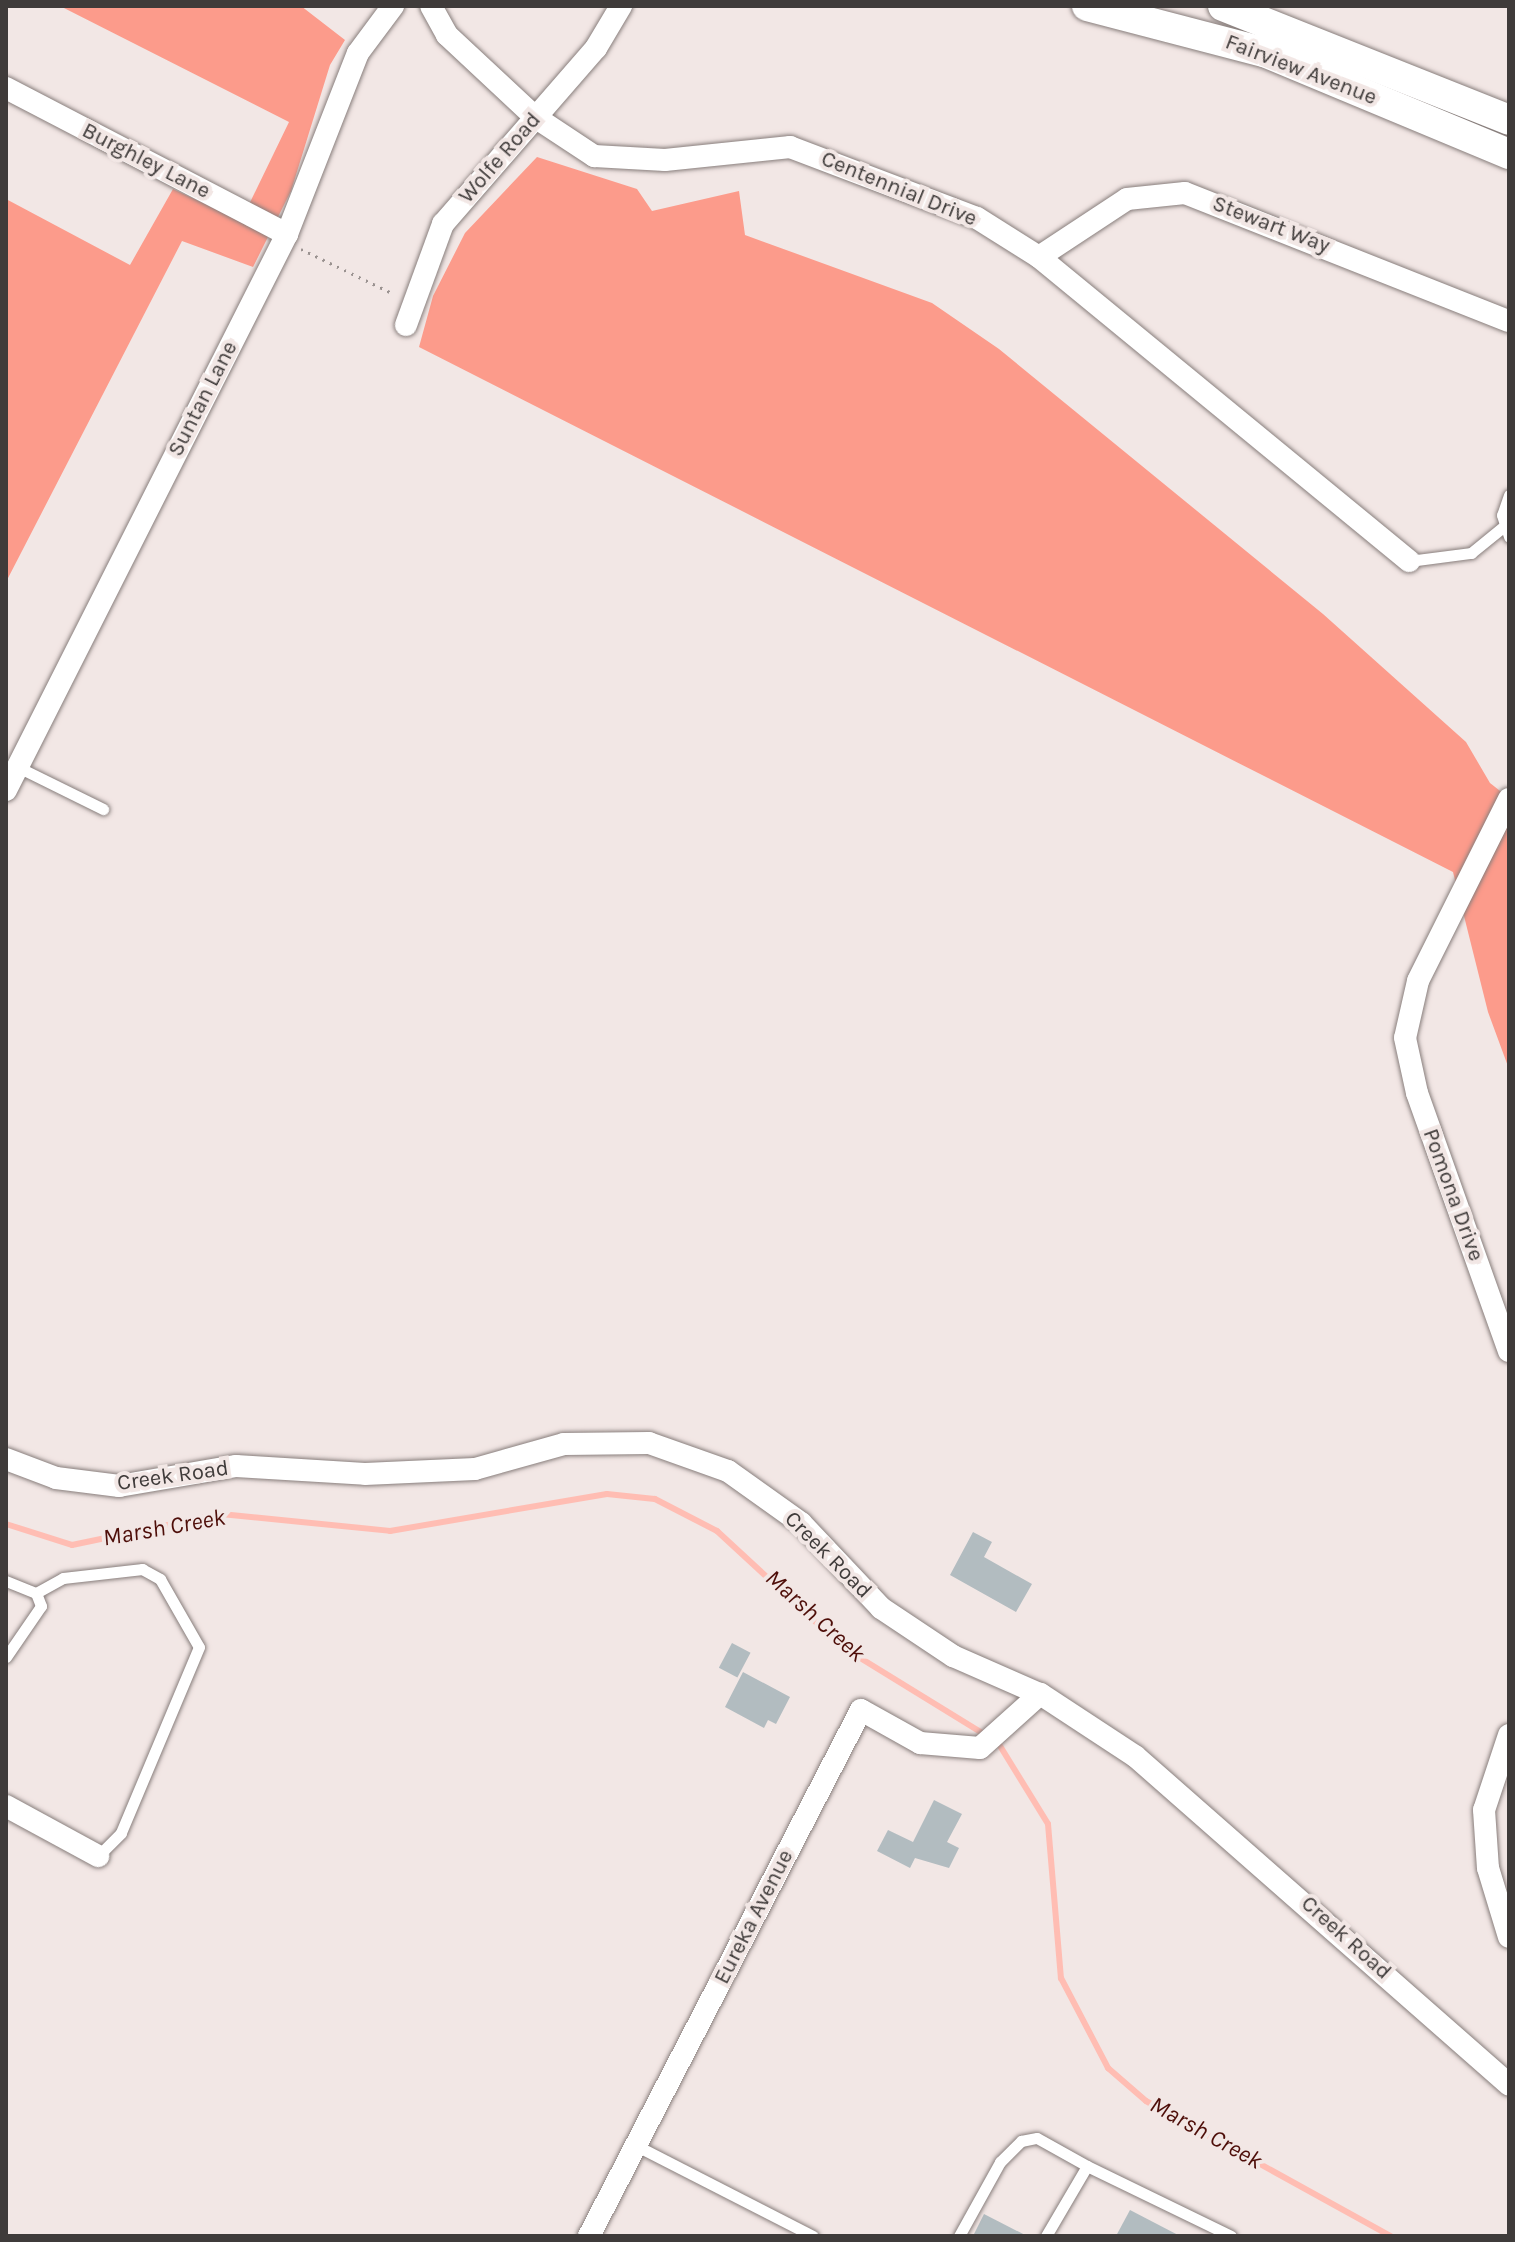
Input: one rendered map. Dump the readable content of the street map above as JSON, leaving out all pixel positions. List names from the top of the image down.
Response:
{
  "streets": {
    "street": [
      "Fairview Avenue",
      "Wolfe Road",
      "Burghley Lane",
      "Centennial Drive",
      "Stewart Way",
      "Suntan Lane",
      "Pomona Drive",
      "Creek Road",
      "Eureka Avenue"
    ]
  },
  "crossings": [
    ["Wolfe Road", "Centennial Drive"],
    ["Burghley Lane", "Suntan Lane"],
    ["Centennial Drive", "Stewart Way"],
    ["Creek Road", "Eureka Avenue"]
  ],
  "water": ["Marsh Creek"]
}
